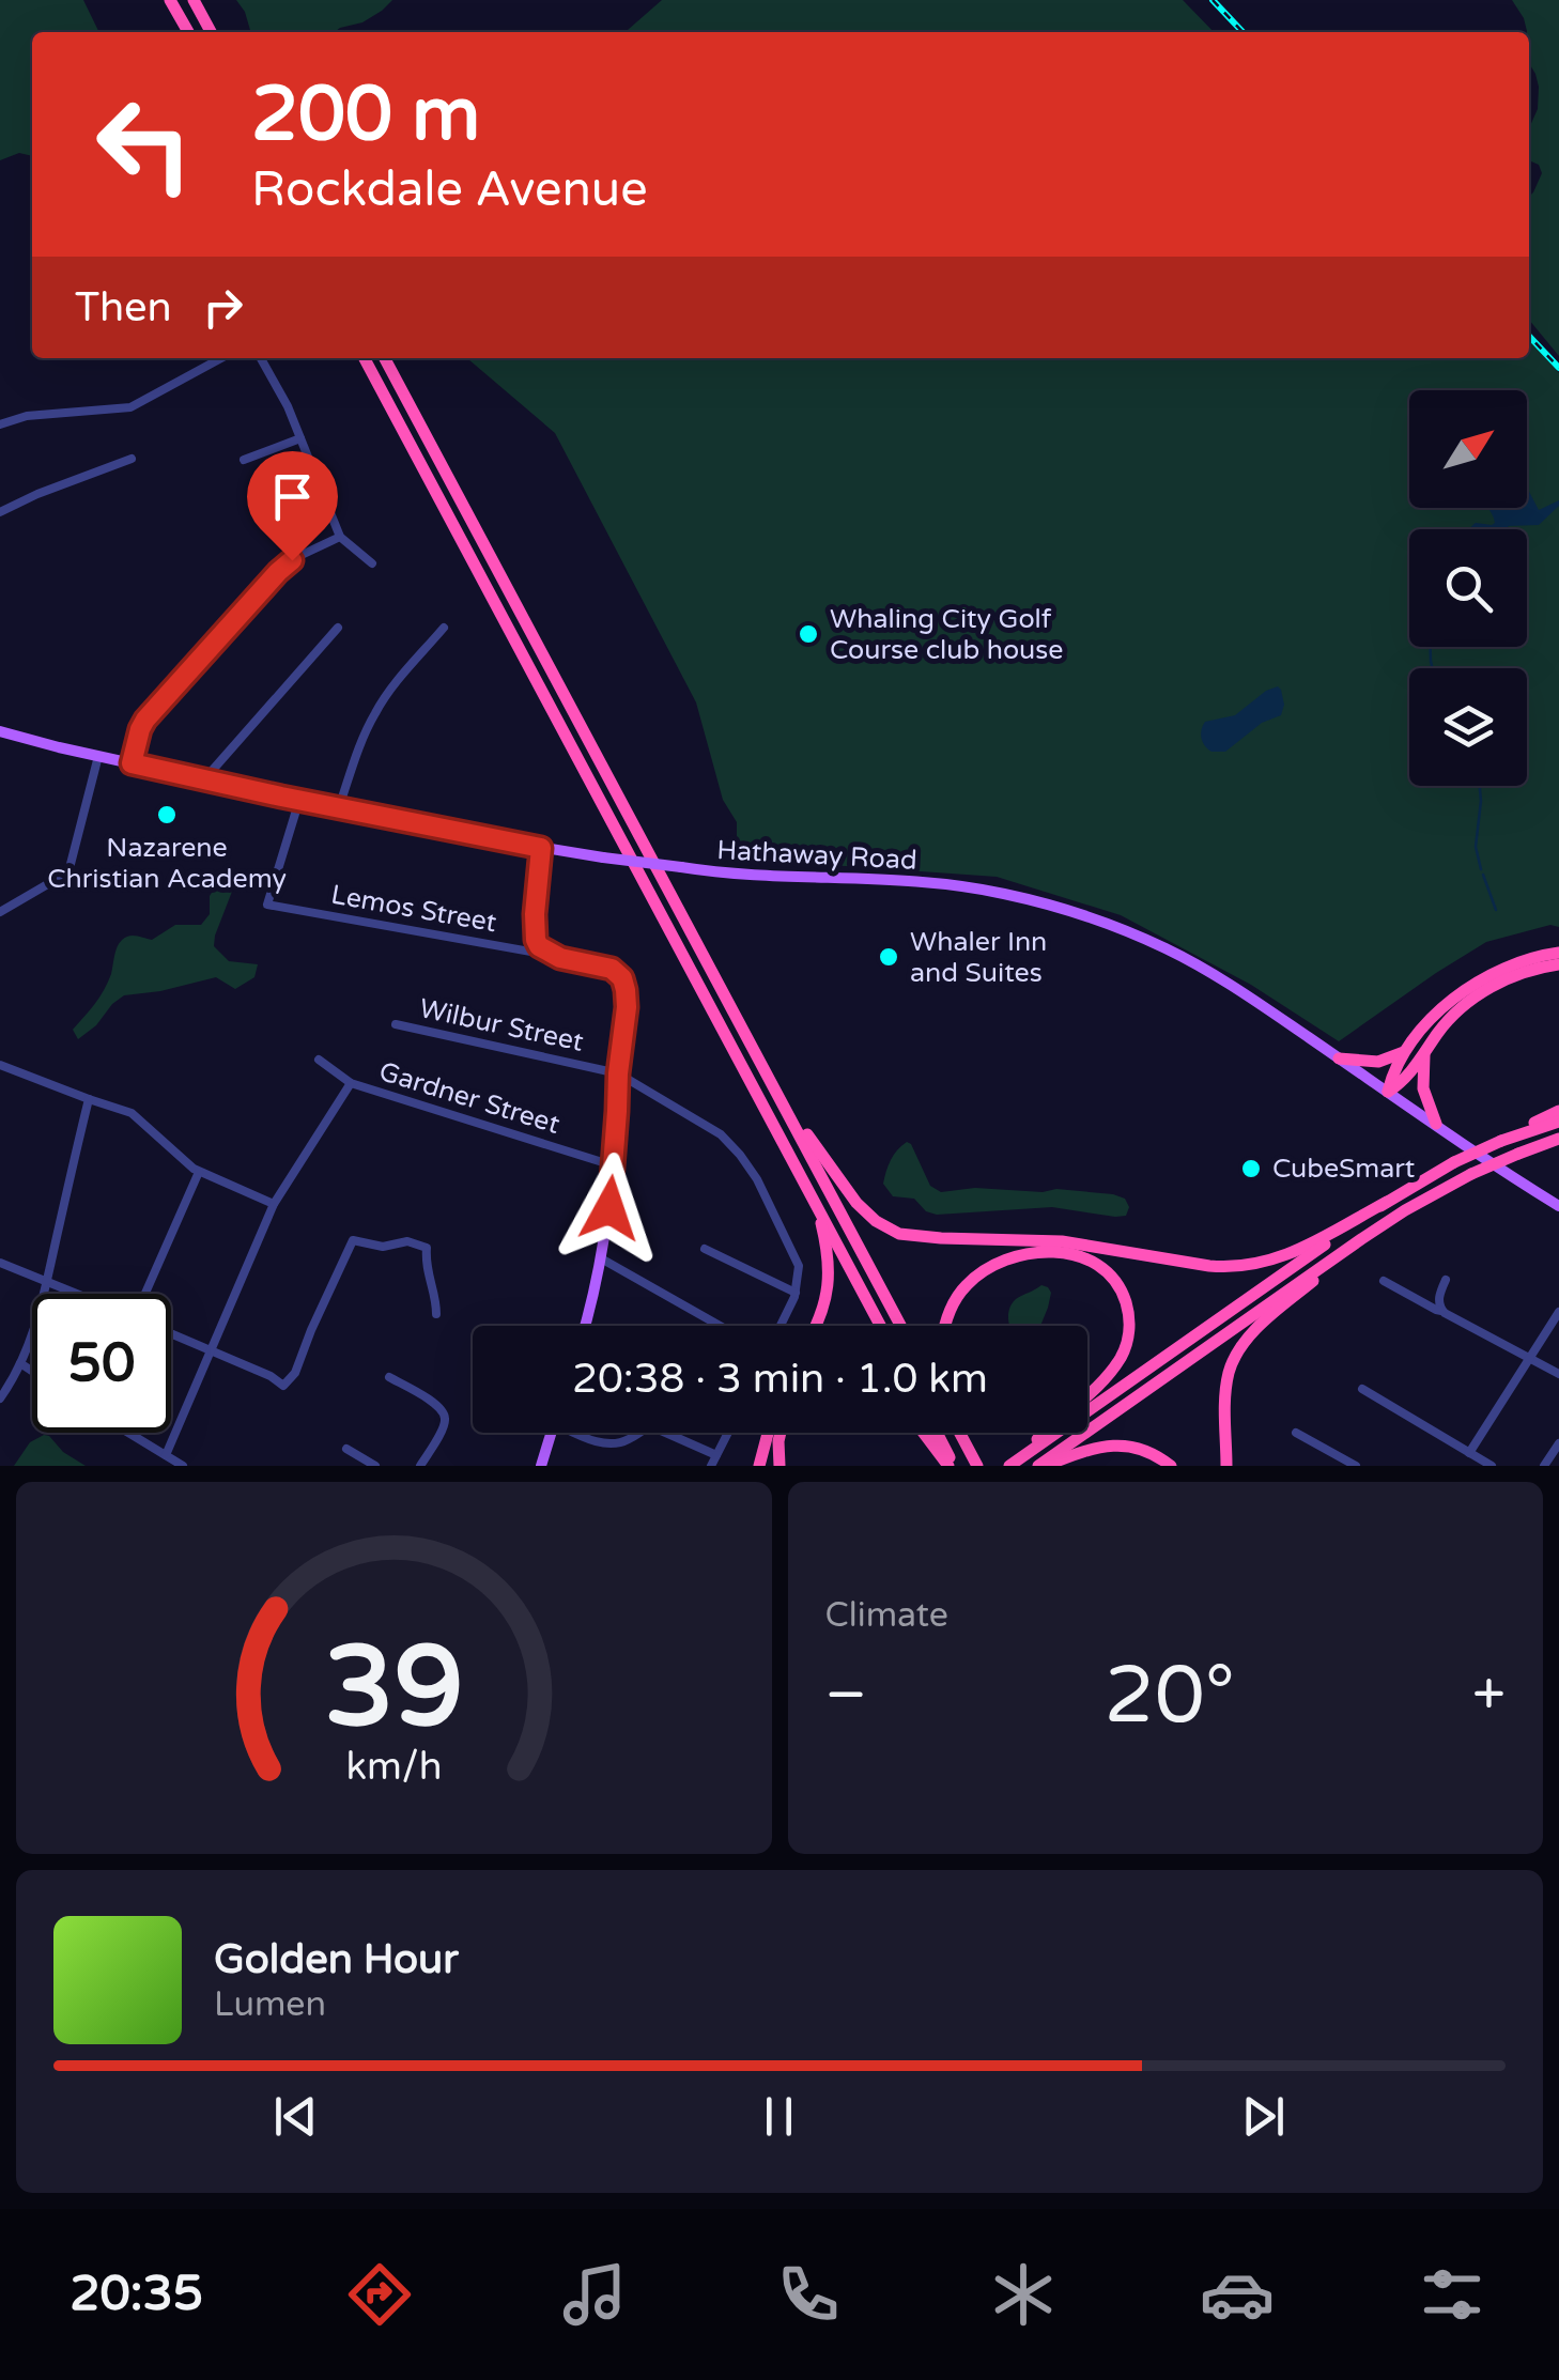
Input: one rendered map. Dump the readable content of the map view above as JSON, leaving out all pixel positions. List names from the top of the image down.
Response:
{
  "streets": {
    "main road": ["Hathaway Road"],
    "street": ["Lemos Street", "Wilbur Street", "Gardner Street"]
  },
  "crossings": [
    ["Hathaway Road", "Lemos Street"]
  ],
  "places": [
    "Whaling City Golf Course club house",
    "Nazarene Christian Academy",
    "Whaler Inn and Suites",
    "CubeSmart"
  ],
  "north": "top right",
  "page": {
    "turn": ["200 m", "Rockdale Avenue"],
    "then": "Then",
    "limit": "50",
    "trip": "20:38 · 3 min · 1.0 km",
    "tile": "Climate",
    "heat": ["−", "20°", "+"],
    "song": ["Golden Hour", "Lumen"],
    "tabs": "20:35",
    "gauge": ["39", "km/h"]
  }
}
